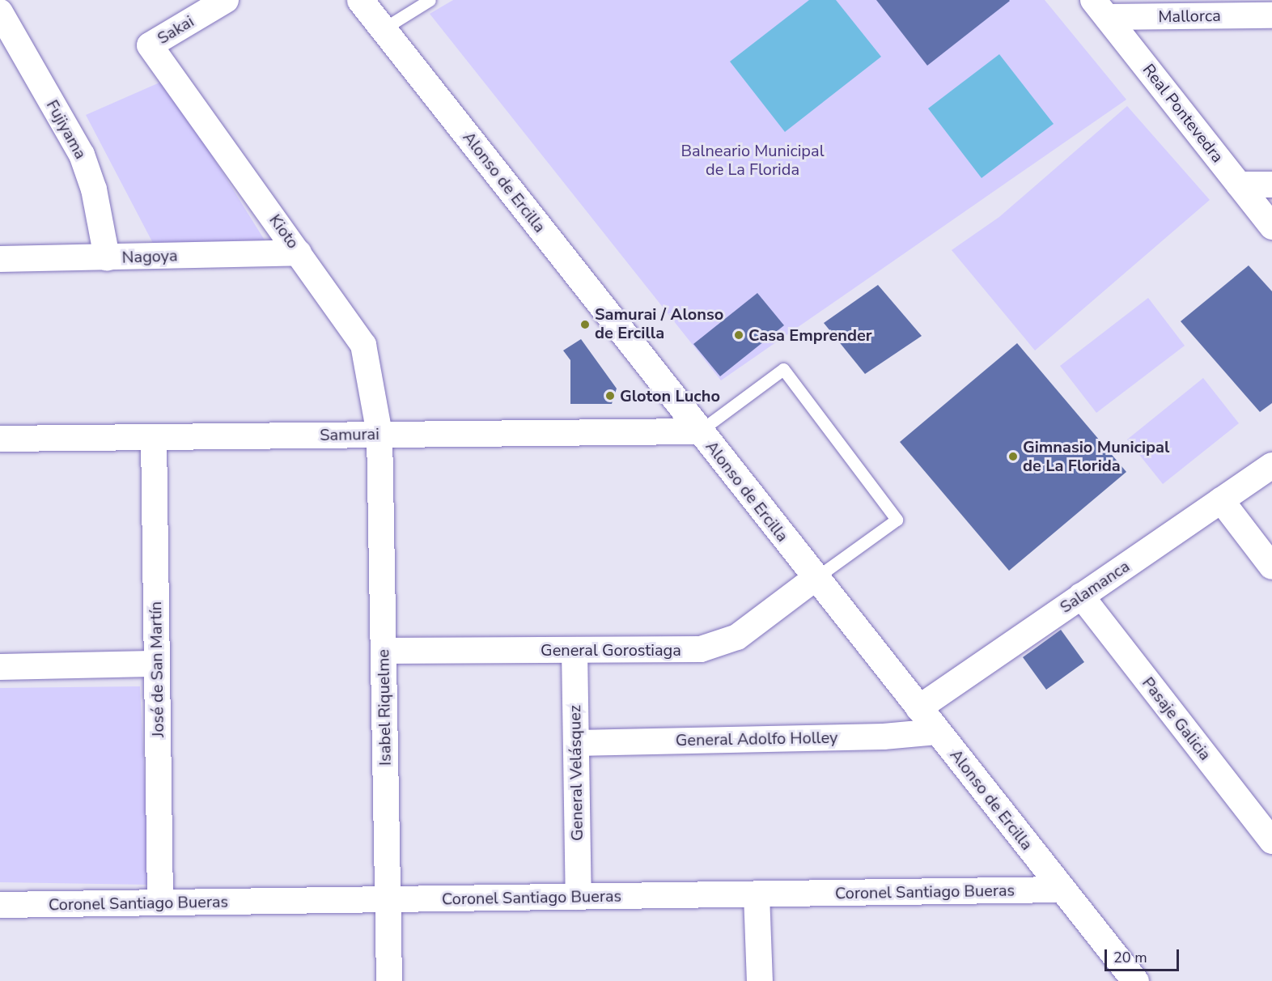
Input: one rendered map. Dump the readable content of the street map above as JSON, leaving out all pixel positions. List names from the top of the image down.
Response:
{
  "streets": {
    "street": [
      "Mallorca",
      "Sakai",
      "Real Pontevedra",
      "Fujiyama",
      "Alonso de Ercilla",
      "Kioto",
      "Nagoya",
      "Samurai",
      "Salamanca",
      "General Gorostiaga",
      "José de San Martín",
      "Isabel Riquelme",
      "Pasaje Galicia",
      "General Adolfo Holley",
      "General Velásquez",
      "Coronel Santiago Bueras"
    ]
  },
  "crossings": [
    ["Mallorca", "Real Pontevedra"],
    ["Sakai", "Kioto"],
    ["Fujiyama", "Nagoya"],
    ["Alonso de Ercilla", "Samurai"],
    ["Alonso de Ercilla", "Salamanca"],
    ["Alonso de Ercilla", "General Gorostiaga"],
    ["Alonso de Ercilla", "General Adolfo Holley"],
    ["Alonso de Ercilla", "Coronel Santiago Bueras"],
    ["Kioto", "Nagoya"],
    ["Kioto", "Samurai"],
    ["Kioto", "Isabel Riquelme"],
    ["Samurai", "José de San Martín"],
    ["Samurai", "Isabel Riquelme"],
    ["Salamanca", "Pasaje Galicia"],
    ["General Gorostiaga", "Isabel Riquelme"],
    ["General Gorostiaga", "General Velásquez"],
    ["José de San Martín", "Coronel Santiago Bueras"],
    ["Isabel Riquelme", "Coronel Santiago Bueras"],
    ["General Adolfo Holley", "General Velásquez"],
    ["General Velásquez", "Coronel Santiago Bueras"]
  ],
  "parks": ["Balneario Municipal de La Florida"],
  "places": [
    "Samurai / Alonso de Ercilla",
    "Casa Emprender",
    "Gloton Lucho",
    "Gimnasio Municipal de La Florida"
  ],
  "scale_bar": "20 m"
}
